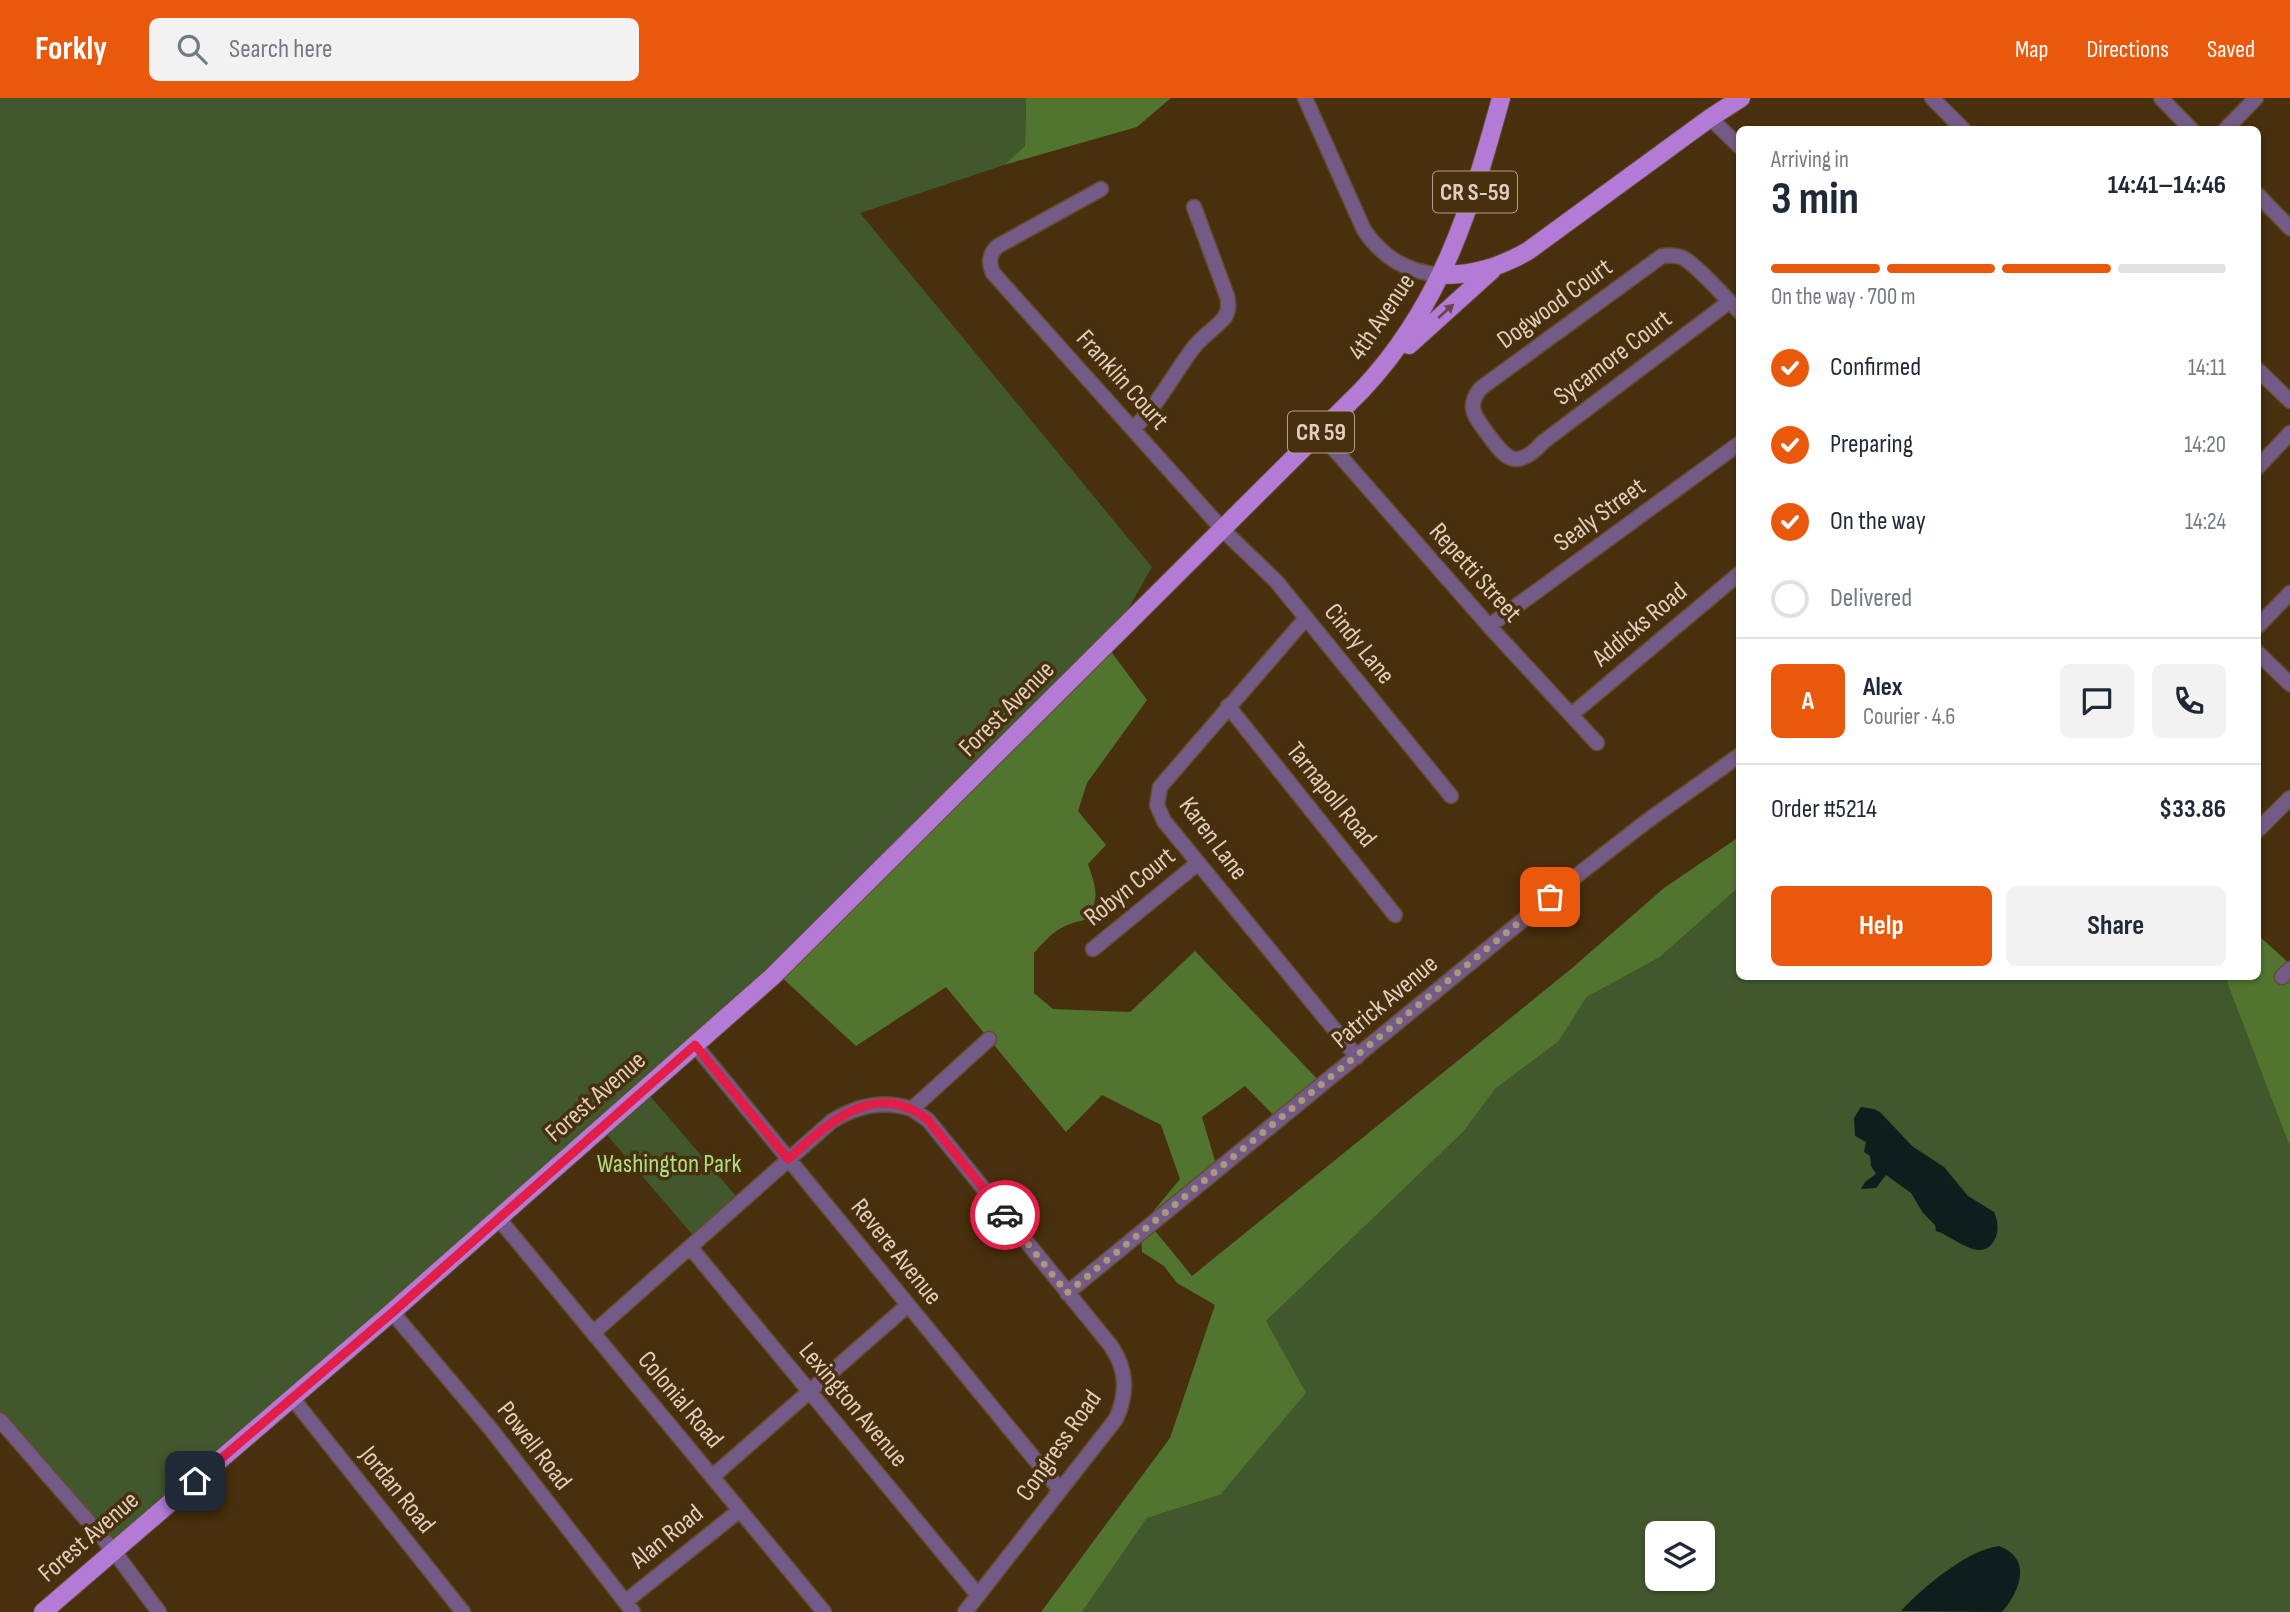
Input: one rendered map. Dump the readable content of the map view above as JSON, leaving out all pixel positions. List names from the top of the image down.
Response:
{
  "streets": {
    "main road": [
      "CR S-59",
      "4th Avenue",
      "CR 59",
      "Forest Avenue"
    ],
    "street": [
      "Dogwood Court",
      "Sycamore Court",
      "Franklin Court",
      "Sealy Street",
      "Repetti Street",
      "Addicks Road",
      "Cindy Lane",
      "Tarnapoll Road",
      "Karen Lane",
      "Robyn Court",
      "Patrick Avenue",
      "Revere Avenue",
      "Colonial Road",
      "Lexington Avenue",
      "Powell Road",
      "Congress Road",
      "Jordan Road",
      "Alan Road"
    ]
  },
  "crossings": [
    ["CR S-59", "4th Avenue"],
    ["Dogwood Court", "Sycamore Court"],
    ["4th Avenue", "Franklin Court"],
    ["4th Avenue", "Repetti Street"],
    ["4th Avenue", "Cindy Lane"],
    ["4th Avenue", "Forest Avenue"],
    ["Franklin Court", "Cindy Lane"],
    ["Franklin Court", "Forest Avenue"],
    ["Sealy Street", "Repetti Street"],
    ["Repetti Street", "Addicks Road"],
    ["Cindy Lane", "Forest Avenue"],
    ["Cindy Lane", "Karen Lane"],
    ["Forest Avenue", "Revere Avenue"],
    ["Forest Avenue", "Colonial Road"],
    ["Forest Avenue", "Powell Road"],
    ["Forest Avenue", "Jordan Road"],
    ["Tarnapoll Road", "Karen Lane"],
    ["Karen Lane", "Robyn Court"],
    ["Karen Lane", "Patrick Avenue"],
    ["Patrick Avenue", "Congress Road"],
    ["Revere Avenue", "Congress Road"],
    ["Colonial Road", "Alan Road"],
    ["Lexington Avenue", "Congress Road"],
    ["Powell Road", "Alan Road"]
  ],
  "parks": ["Washington Park"],
  "page": {
    "header": "Forkly",
    "search": "Search here",
    "nav": ["Map", "Directions", "Saved"],
    "heading": ["3 min", "Arriving in", "14:41–14:46"],
    "panel": [
      "Alex",
      "Courier · 4.6",
      "Order #5214",
      "$33.86"
    ],
    "bar": "On the way · 700 m",
    "list": [
      ["Confirmed", "14:11"],
      ["Preparing", "14:20"],
      ["On the way", "14:24"],
      "Delivered"
    ],
    "round": "A",
    "buttons": ["Help", "Share"]
  }
}
